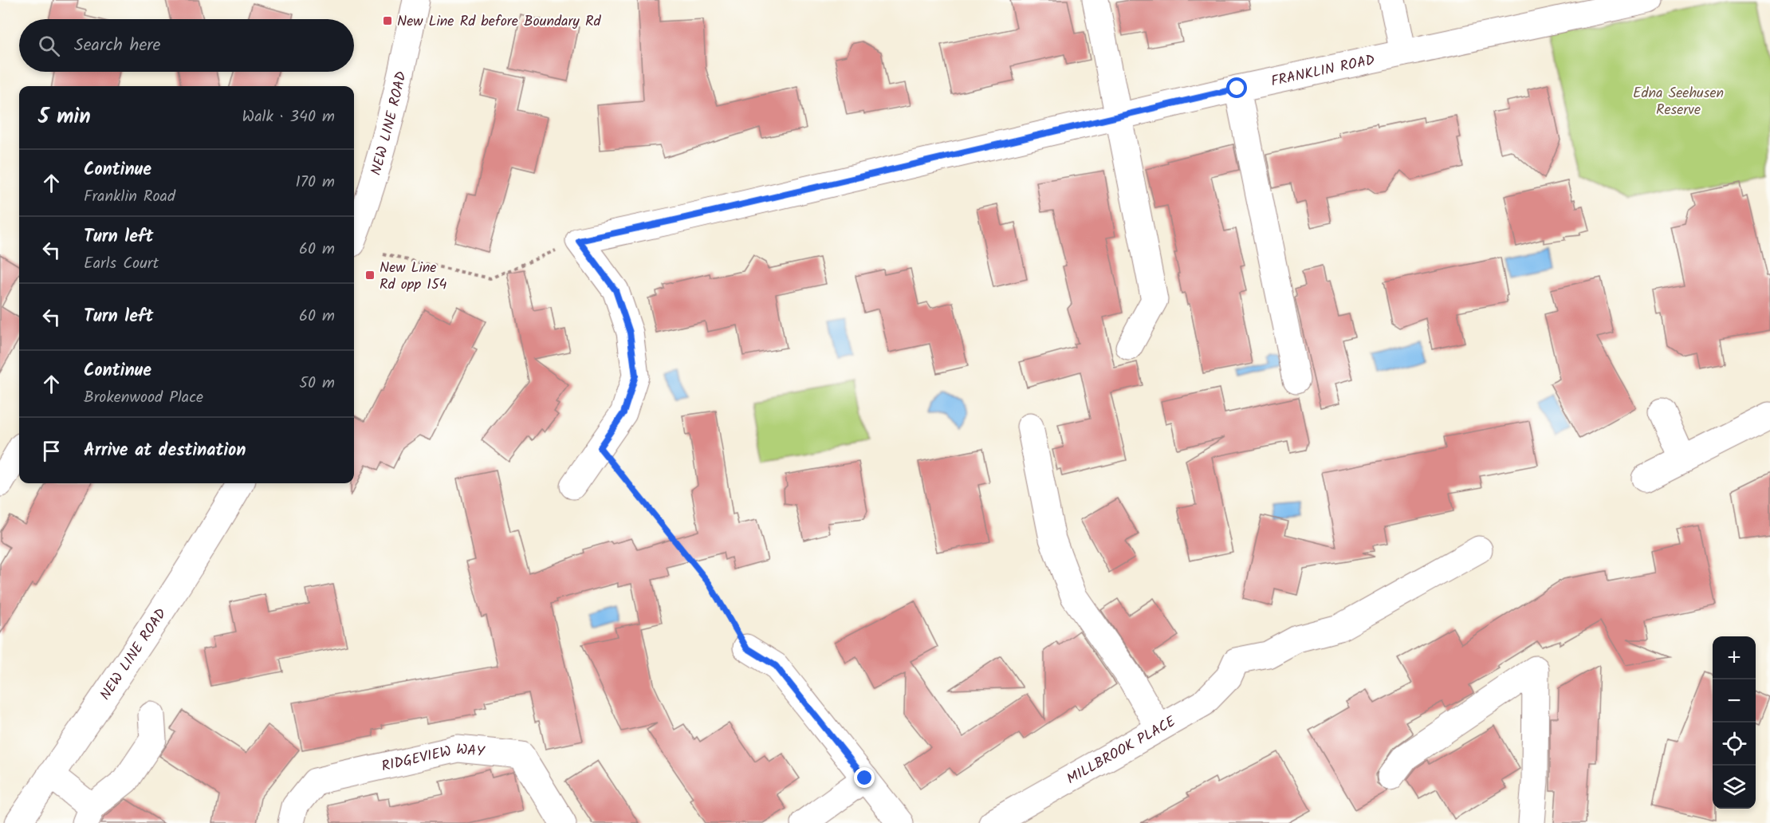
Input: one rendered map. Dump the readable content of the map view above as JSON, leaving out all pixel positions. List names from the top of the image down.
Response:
{
  "streets": {
    "street": [
      "FRANKLIN ROAD",
      "NEW LINE ROAD",
      "MILLBROOK PLACE",
      "RIDGEVIEW WAY"
    ]
  },
  "parks": ["Edna Seehusen Reserve"],
  "places": {
    "transit": ["New Line Rd before Boundary Rd", "New Line Rd opp 154"]
  },
  "page": {
    "search": "Search here",
    "heading": ["5 min", "Walk · 340 m"],
    "list": [
      ["Continue", "Franklin Road", "170 m"],
      ["Turn left", "Earls Court", "60 m"],
      ["Turn left", "60 m"],
      ["Continue", "Brokenwood Place", "50 m"],
      "Arrive at destination"
    ],
    "map_buttons": ["+", "−"]
  }
}
